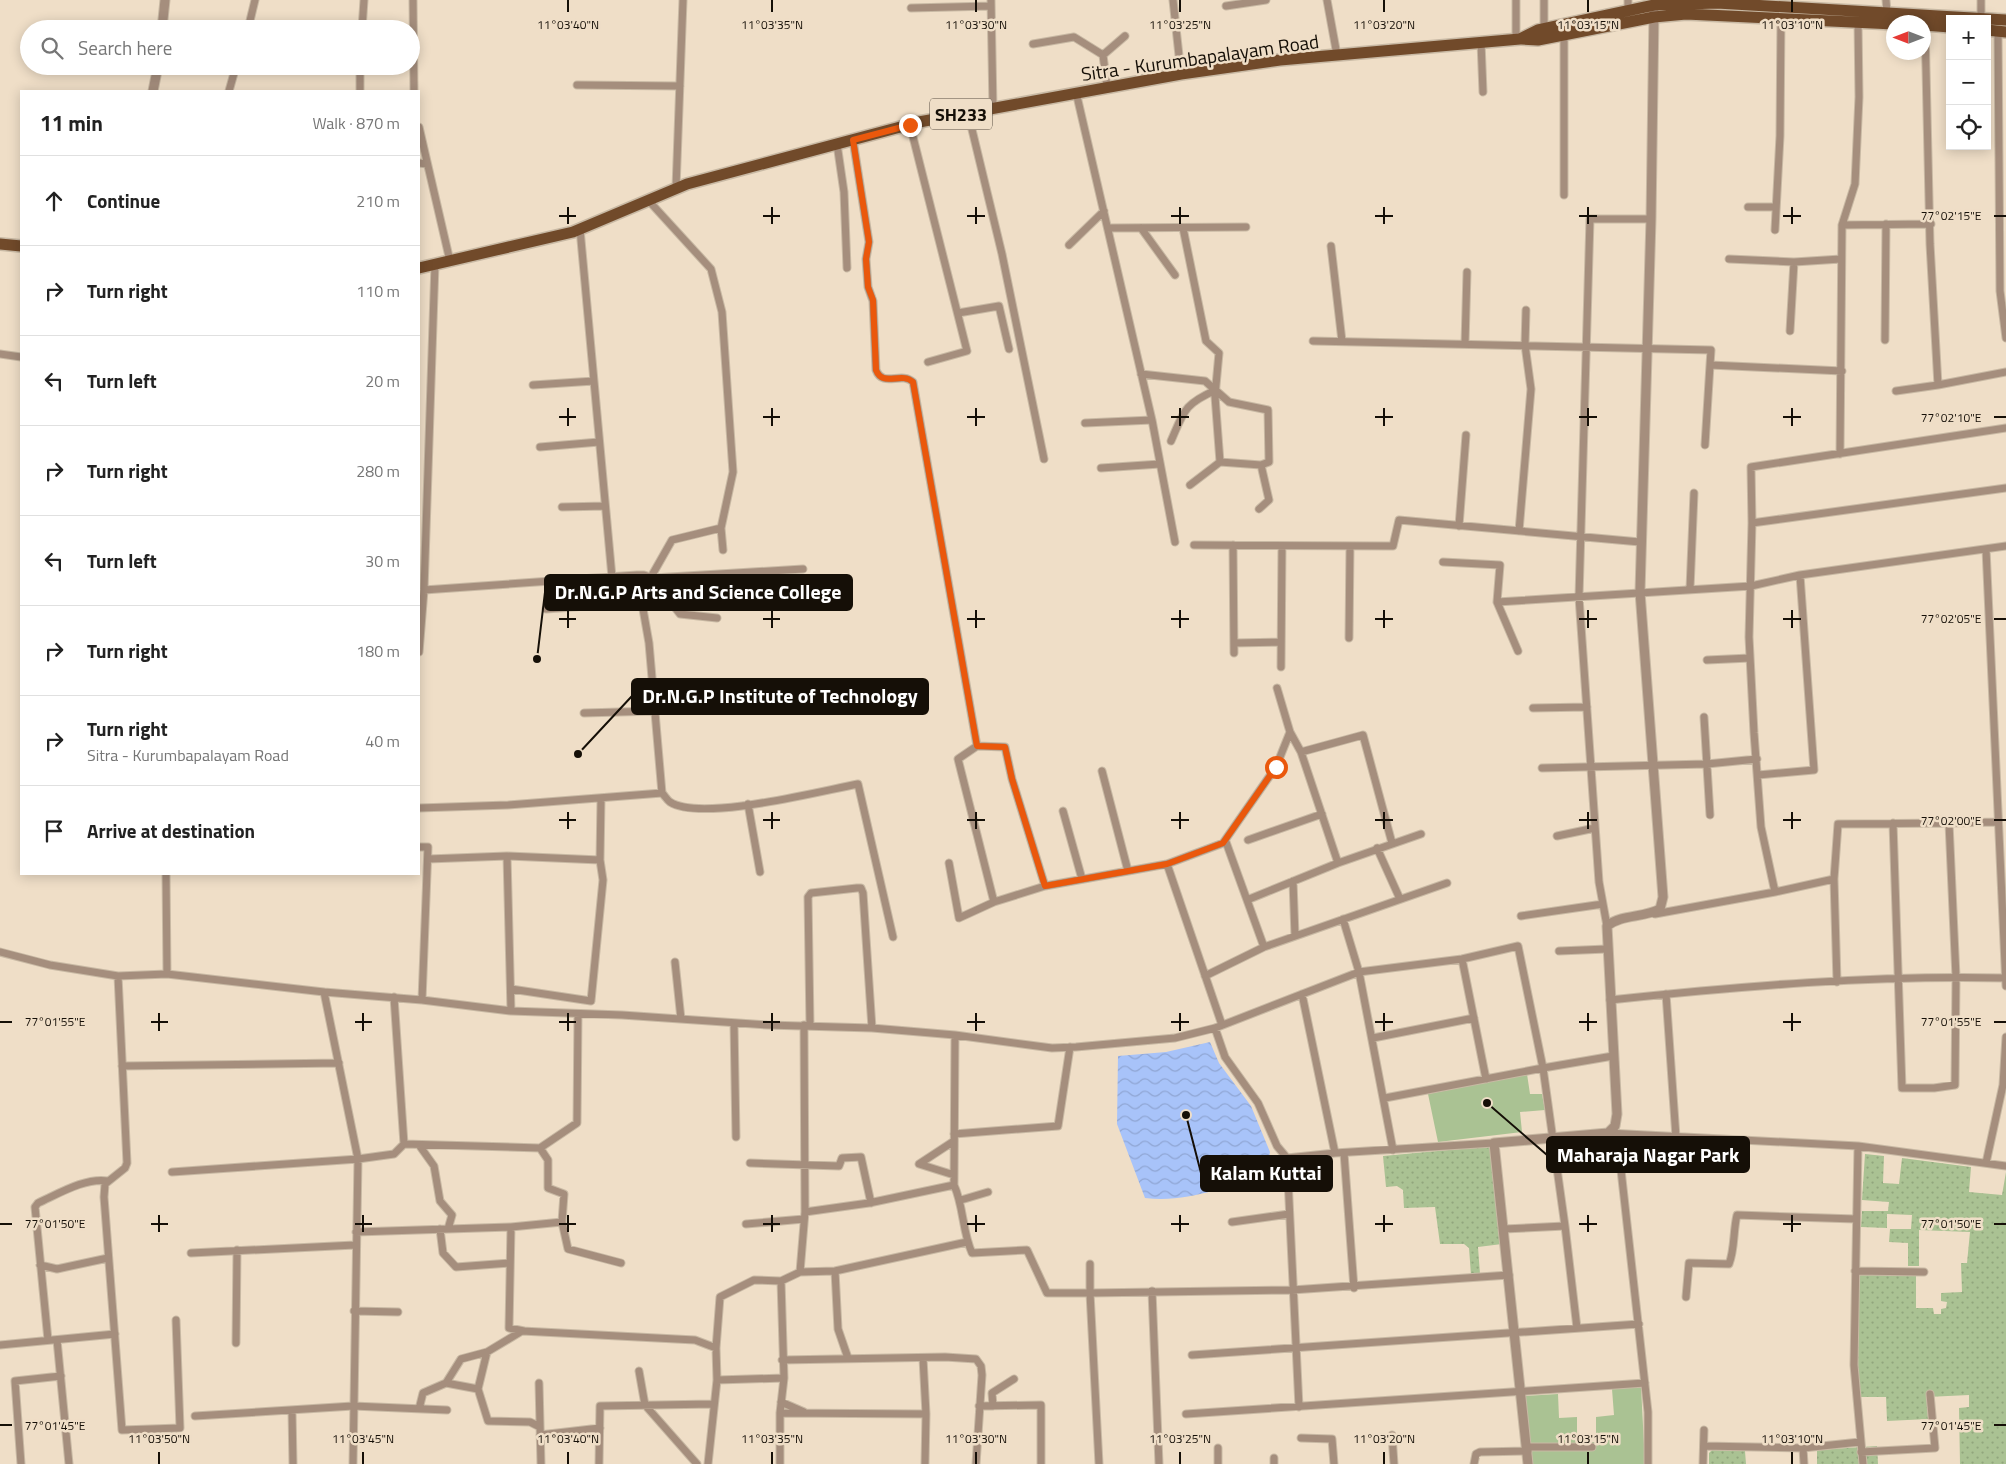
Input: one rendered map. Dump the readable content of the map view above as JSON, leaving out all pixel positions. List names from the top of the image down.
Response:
{
  "streets": {
    "main road": ["Sitra - Kurumbapalayam Road", "SH233"]
  },
  "places": [
    "Dr.N.G.P Arts and Science College",
    "Dr.N.G.P Institute of Technology",
    "Maharaja Nagar Park",
    "Kalam Kuttai"
  ],
  "north": "left",
  "page": {
    "map_buttons": ["+", "−"],
    "search": "Search here",
    "heading": ["11 min", "Walk · 870 m"],
    "list": [
      ["Continue", "210 m"],
      ["Turn right", "110 m"],
      ["Turn left", "20 m"],
      ["Turn right", "280 m"],
      ["Turn left", "30 m"],
      ["Turn right", "180 m"],
      ["Turn right", "Sitra - Kurumbapalayam Road", "40 m"],
      "Arrive at destination"
    ]
  },
  "coordinates": [
    "11°03'40\"N",
    "11°03'35\"N",
    "11°03'30\"N",
    "11°03'25\"N",
    "11°03'20\"N",
    "11°03'15\"N",
    "11°03'10\"N",
    "77°02'15\"E",
    "77°02'10\"E",
    "77°02'05\"E",
    "77°02'00\"E",
    "77°01'55\"E",
    "77°01'50\"E",
    "77°01'45\"E",
    "11°03'50\"N",
    "11°03'45\"N"
  ]
}
